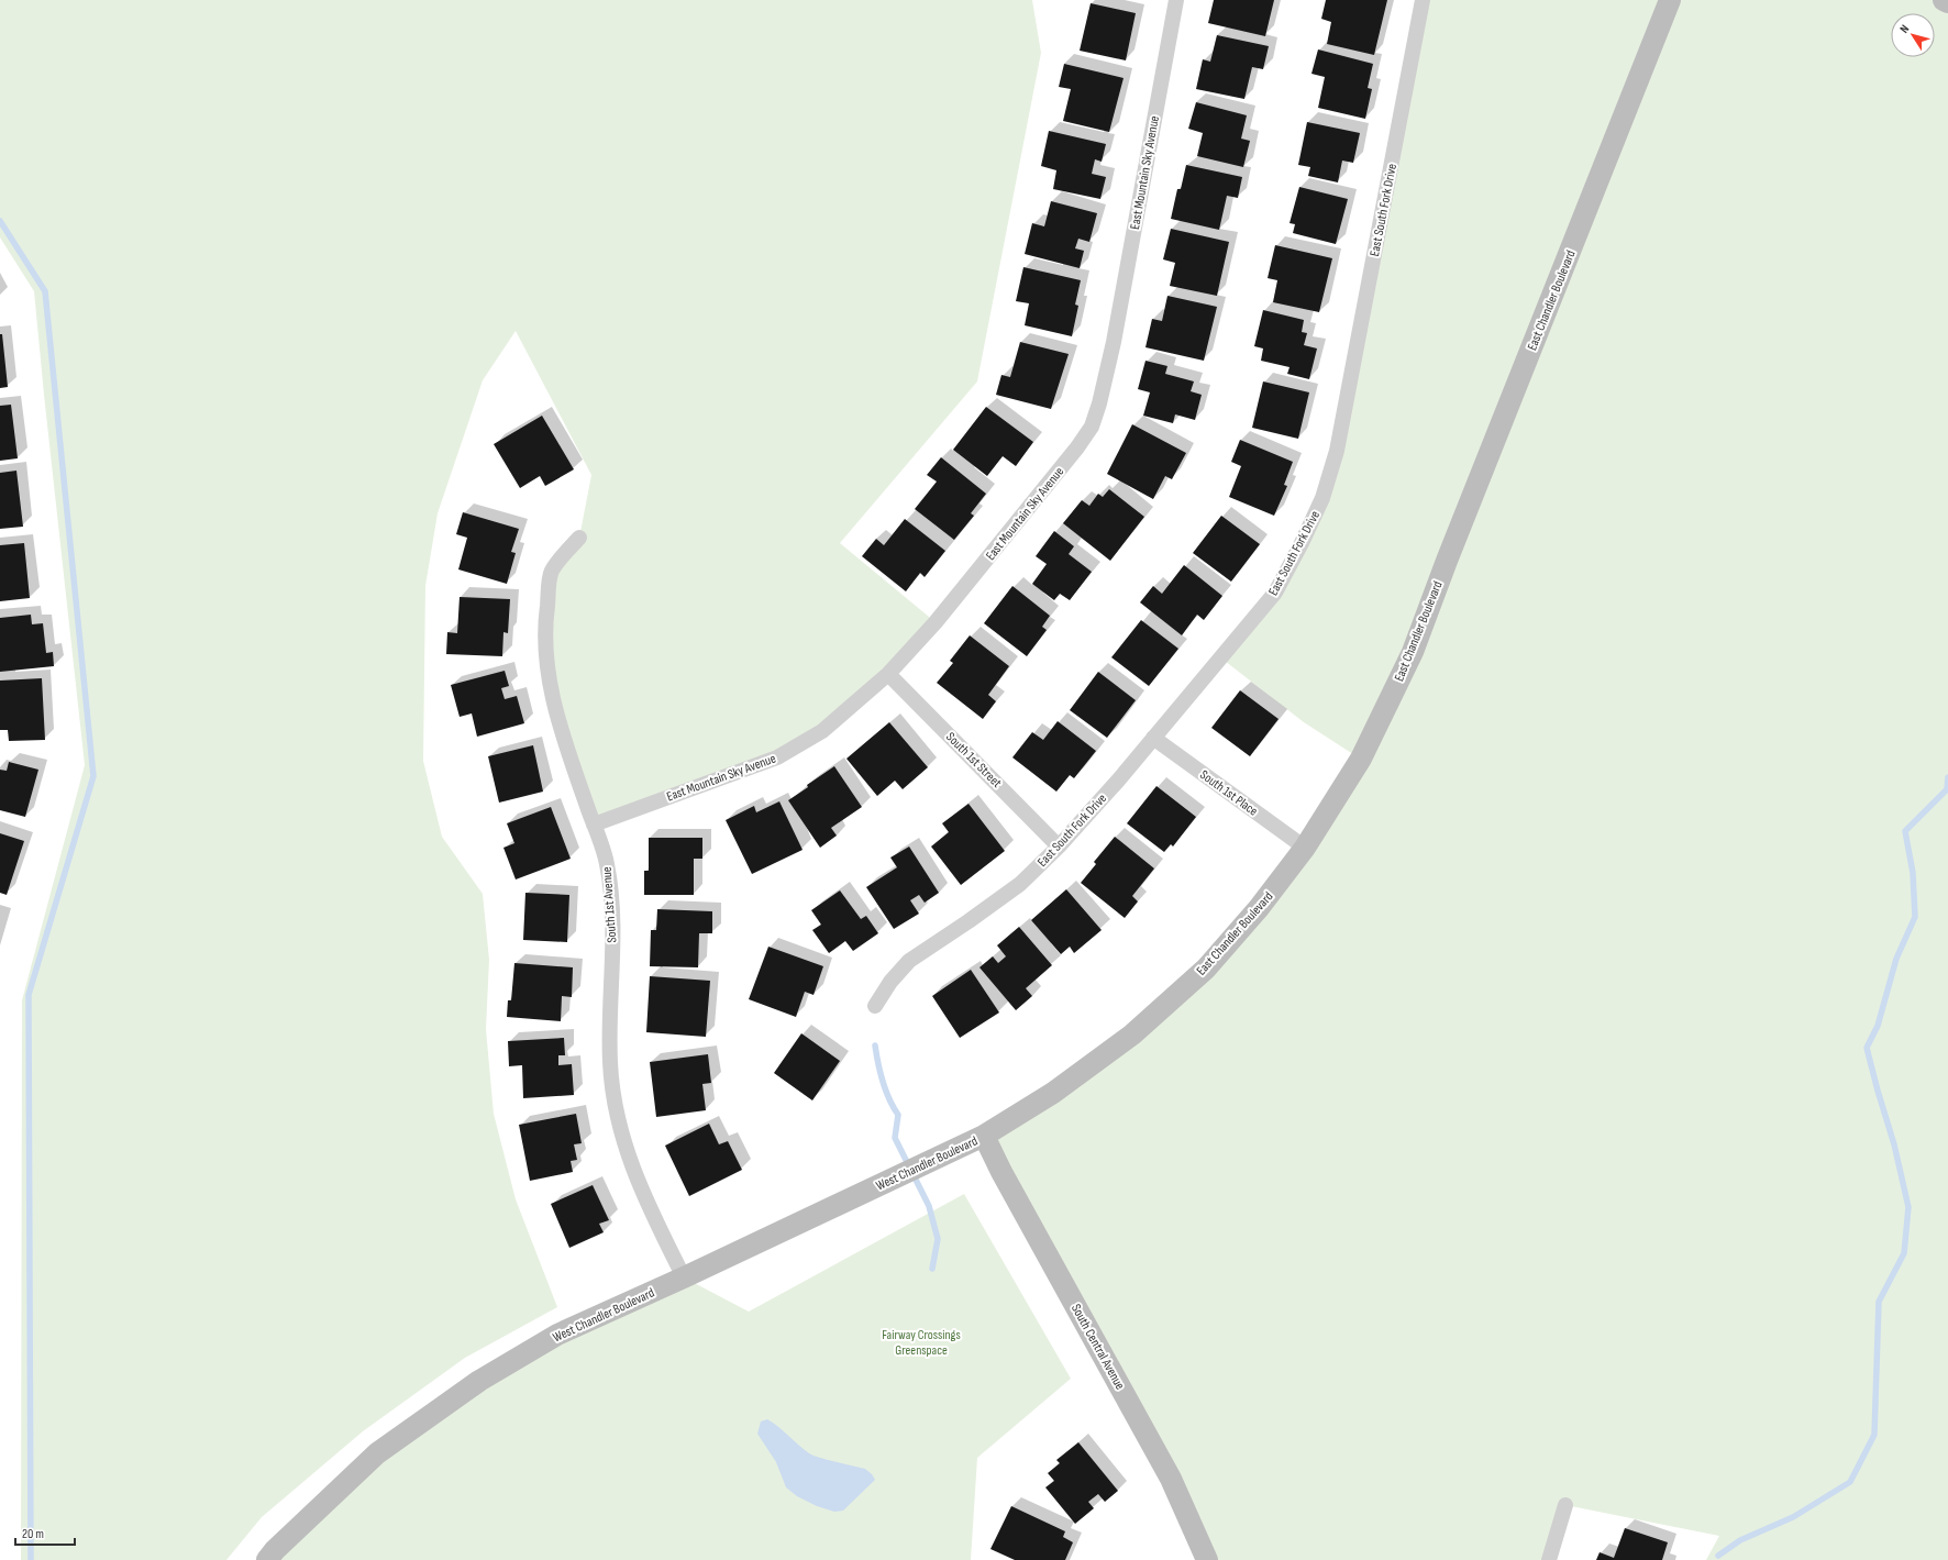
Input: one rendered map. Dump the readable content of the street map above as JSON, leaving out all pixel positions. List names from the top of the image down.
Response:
{
  "streets": {
    "main road": ["East Chandler Boulevard", "West Chandler Boulevard", "South Central Avenue"],
    "street": [
      "East Mountain Sky Avenue",
      "East South Fork Drive",
      "South 1st Street",
      "South 1st Place",
      "South 1st Avenue"
    ]
  },
  "crossings": [
    ["East Mountain Sky Avenue", "South 1st Street"],
    ["East Mountain Sky Avenue", "South 1st Avenue"],
    ["East South Fork Drive", "South 1st Street"],
    ["East South Fork Drive", "South 1st Place"],
    ["East Chandler Boulevard", "South 1st Place"],
    ["East Chandler Boulevard", "West Chandler Boulevard"],
    ["East Chandler Boulevard", "South Central Avenue"],
    ["South 1st Avenue", "West Chandler Boulevard"],
    ["West Chandler Boulevard", "South Central Avenue"]
  ],
  "parks": ["Fairway Crossings Greenspace"],
  "scale_bar": "20 m",
  "north": "top left"
}
